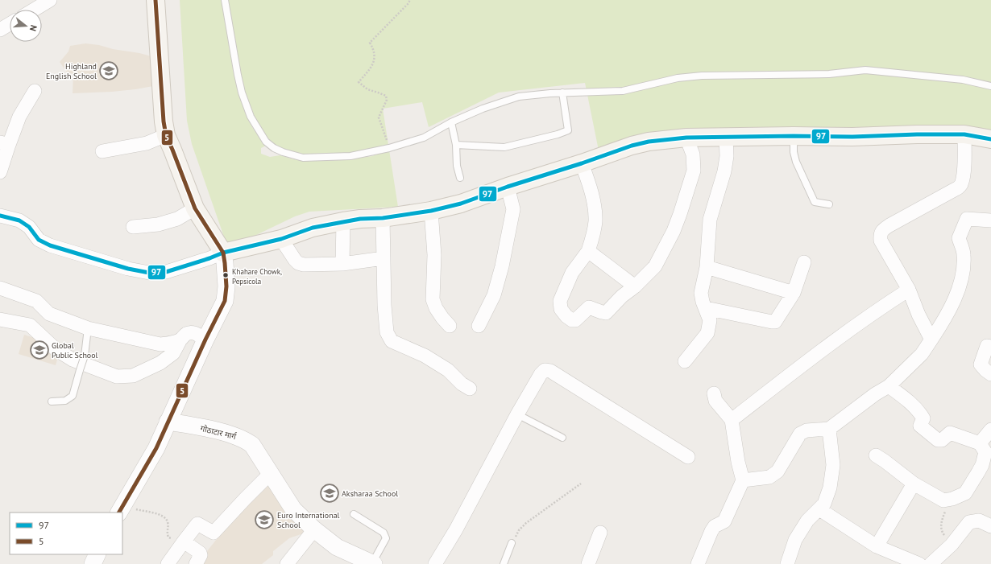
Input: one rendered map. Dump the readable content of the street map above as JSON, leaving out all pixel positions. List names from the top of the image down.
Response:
{
  "streets": {
    "street": ["गोठाटार मार्ग"]
  },
  "places": {
    "school or university": [
      "Highland English School",
      "Global Public School",
      "Aksharaa School",
      "Euro International School"
    ],
    "other": ["Khahare Chowk, Pepsicola"]
  },
  "lines": ["transit line 5", "transit line 97"],
  "legend": ["97", "5"],
  "north": "right"
}
